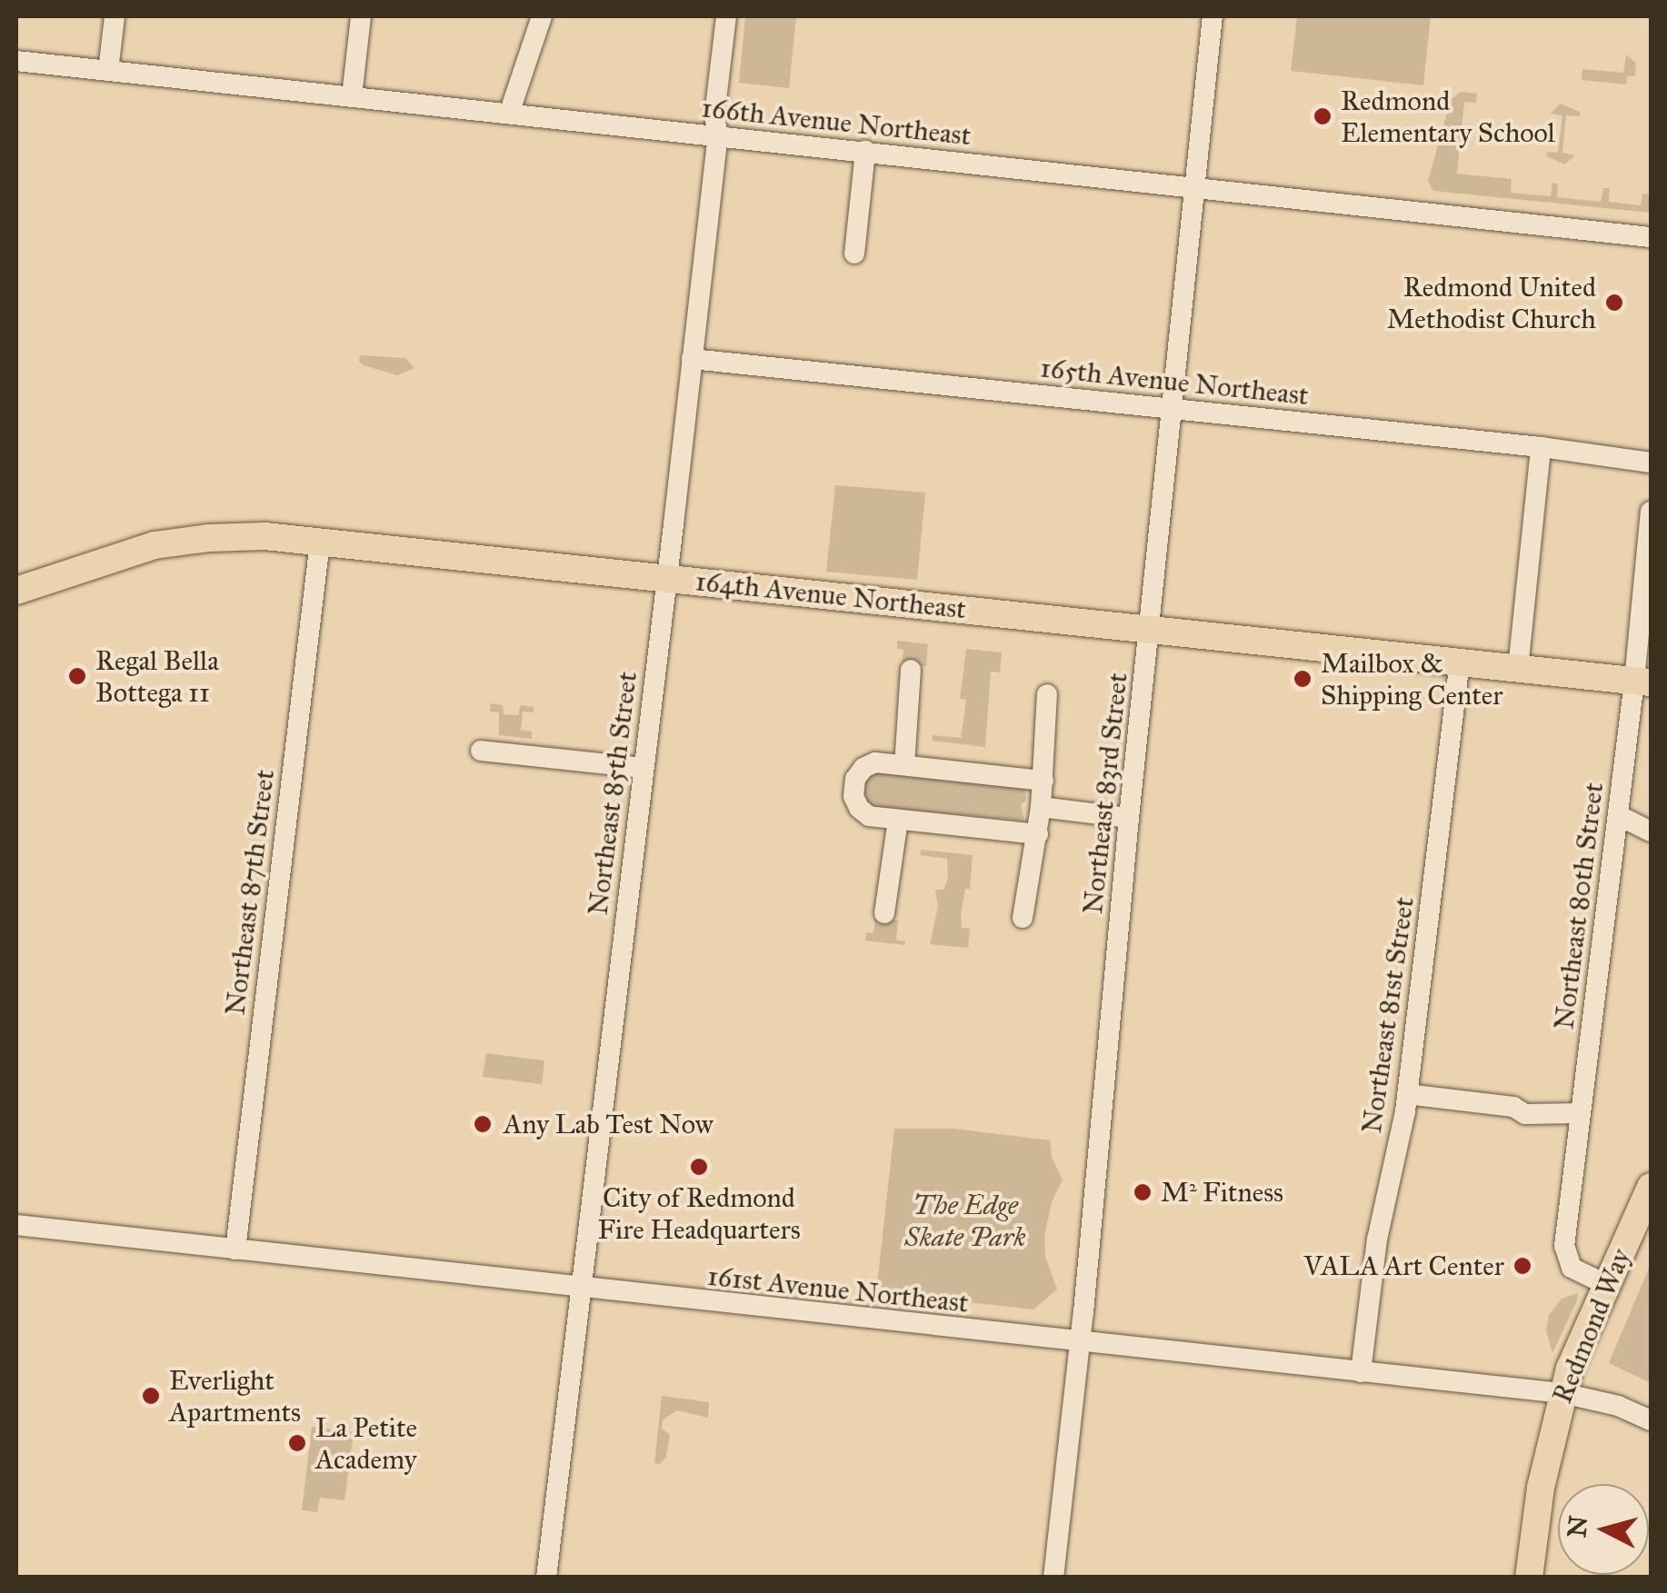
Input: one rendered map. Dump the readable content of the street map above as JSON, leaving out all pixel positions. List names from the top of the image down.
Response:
{
  "streets": {
    "main road": ["164th Avenue Northeast", "Redmond Way"],
    "street": [
      "166th Avenue Northeast",
      "165th Avenue Northeast",
      "Northeast 85th Street",
      "Northeast 83rd Street",
      "Northeast 87th Street",
      "Northeast 80th Street",
      "Northeast 81st Street",
      "161st Avenue Northeast"
    ]
  },
  "crossings": [
    ["166th Avenue Northeast", "Northeast 85th Street"],
    ["166th Avenue Northeast", "Northeast 83rd Street"],
    ["165th Avenue Northeast", "Northeast 85th Street"],
    ["165th Avenue Northeast", "Northeast 83rd Street"],
    ["164th Avenue Northeast", "Northeast 85th Street"],
    ["164th Avenue Northeast", "Northeast 83rd Street"],
    ["164th Avenue Northeast", "Northeast 87th Street"],
    ["164th Avenue Northeast", "Northeast 80th Street"],
    ["164th Avenue Northeast", "Northeast 81st Street"],
    ["Northeast 85th Street", "161st Avenue Northeast"],
    ["Northeast 83rd Street", "161st Avenue Northeast"],
    ["Northeast 87th Street", "161st Avenue Northeast"],
    ["Northeast 80th Street", "Redmond Way"],
    ["Northeast 81st Street", "161st Avenue Northeast"],
    ["161st Avenue Northeast", "Redmond Way"]
  ],
  "parks": ["The Edge Skate Park"],
  "places": [
    "Redmond Elementary School",
    "Redmond United Methodist Church",
    "Regal Bella Bottega 11",
    "Mailbox & Shipping Center",
    "Any Lab Test Now",
    "City of Redmond Fire Headquarters",
    "M² Fitness",
    "VALA Art Center",
    "Everlight Apartments",
    "La Petite Academy"
  ],
  "north": "left"
}
